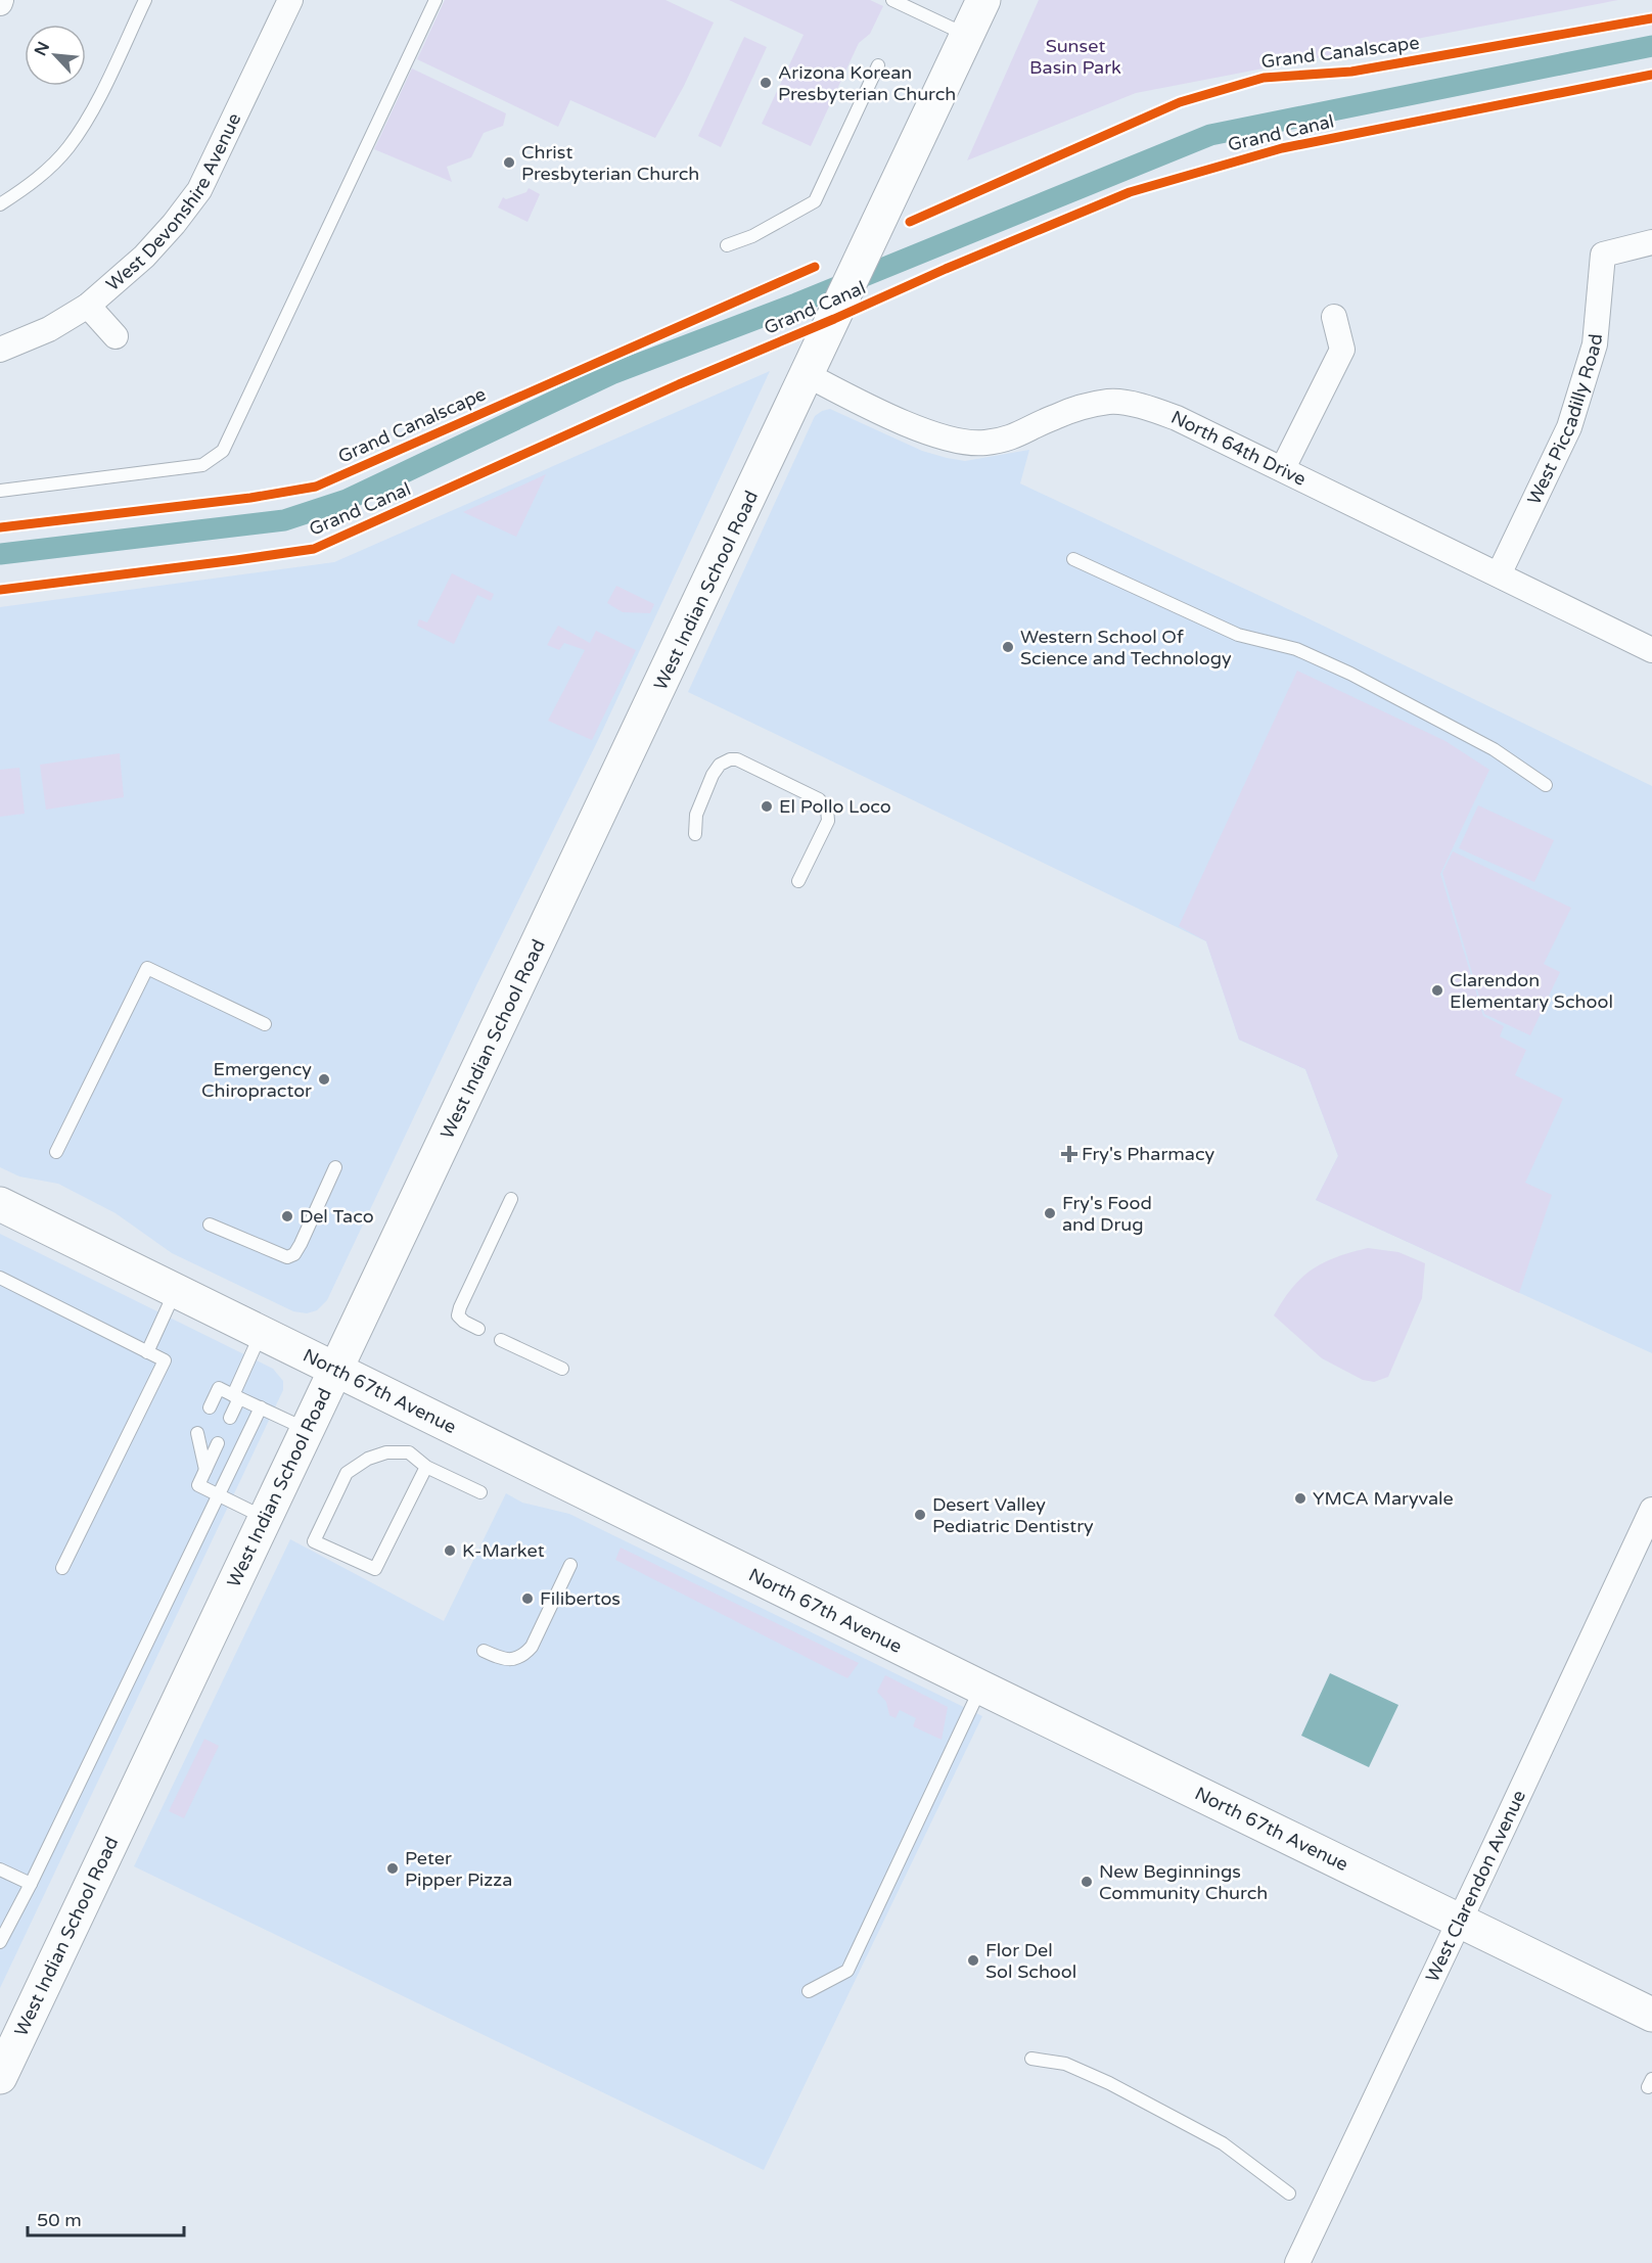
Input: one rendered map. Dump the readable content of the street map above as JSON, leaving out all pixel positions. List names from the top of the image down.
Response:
{
  "streets": {
    "main road": ["West Indian School Road", "North 67th Avenue"],
    "street": [
      "West Devonshire Avenue",
      "West Piccadilly Road",
      "North 64th Drive",
      "West Clarendon Avenue"
    ],
    "cycle path": ["Grand Canalscape", "Grand Canal"]
  },
  "crossings": [
    ["West Piccadilly Road", "North 64th Drive"],
    ["North 64th Drive", "West Indian School Road"],
    ["West Indian School Road", "North 67th Avenue"],
    ["North 67th Avenue", "West Clarendon Avenue"]
  ],
  "parks": ["Sunset Basin Park"],
  "places": {
    "other": [
      "Arizona Korean Presbyterian Church",
      "Christ Presbyterian Church",
      "Western School Of Science and Technology",
      "El Pollo Loco",
      "Clarendon Elementary School",
      "Emergency Chiropractor",
      "Fry's Food and Drug",
      "Del Taco",
      "YMCA Maryvale",
      "Desert Valley Pediatric Dentistry",
      "K-Market",
      "Filibertos",
      "Peter Pipper Pizza",
      "New Beginnings Community Church",
      "Flor Del Sol School"
    ],
    "health": ["Fry's Pharmacy"]
  },
  "scale_bar": "50 m",
  "north": "top left"
}
